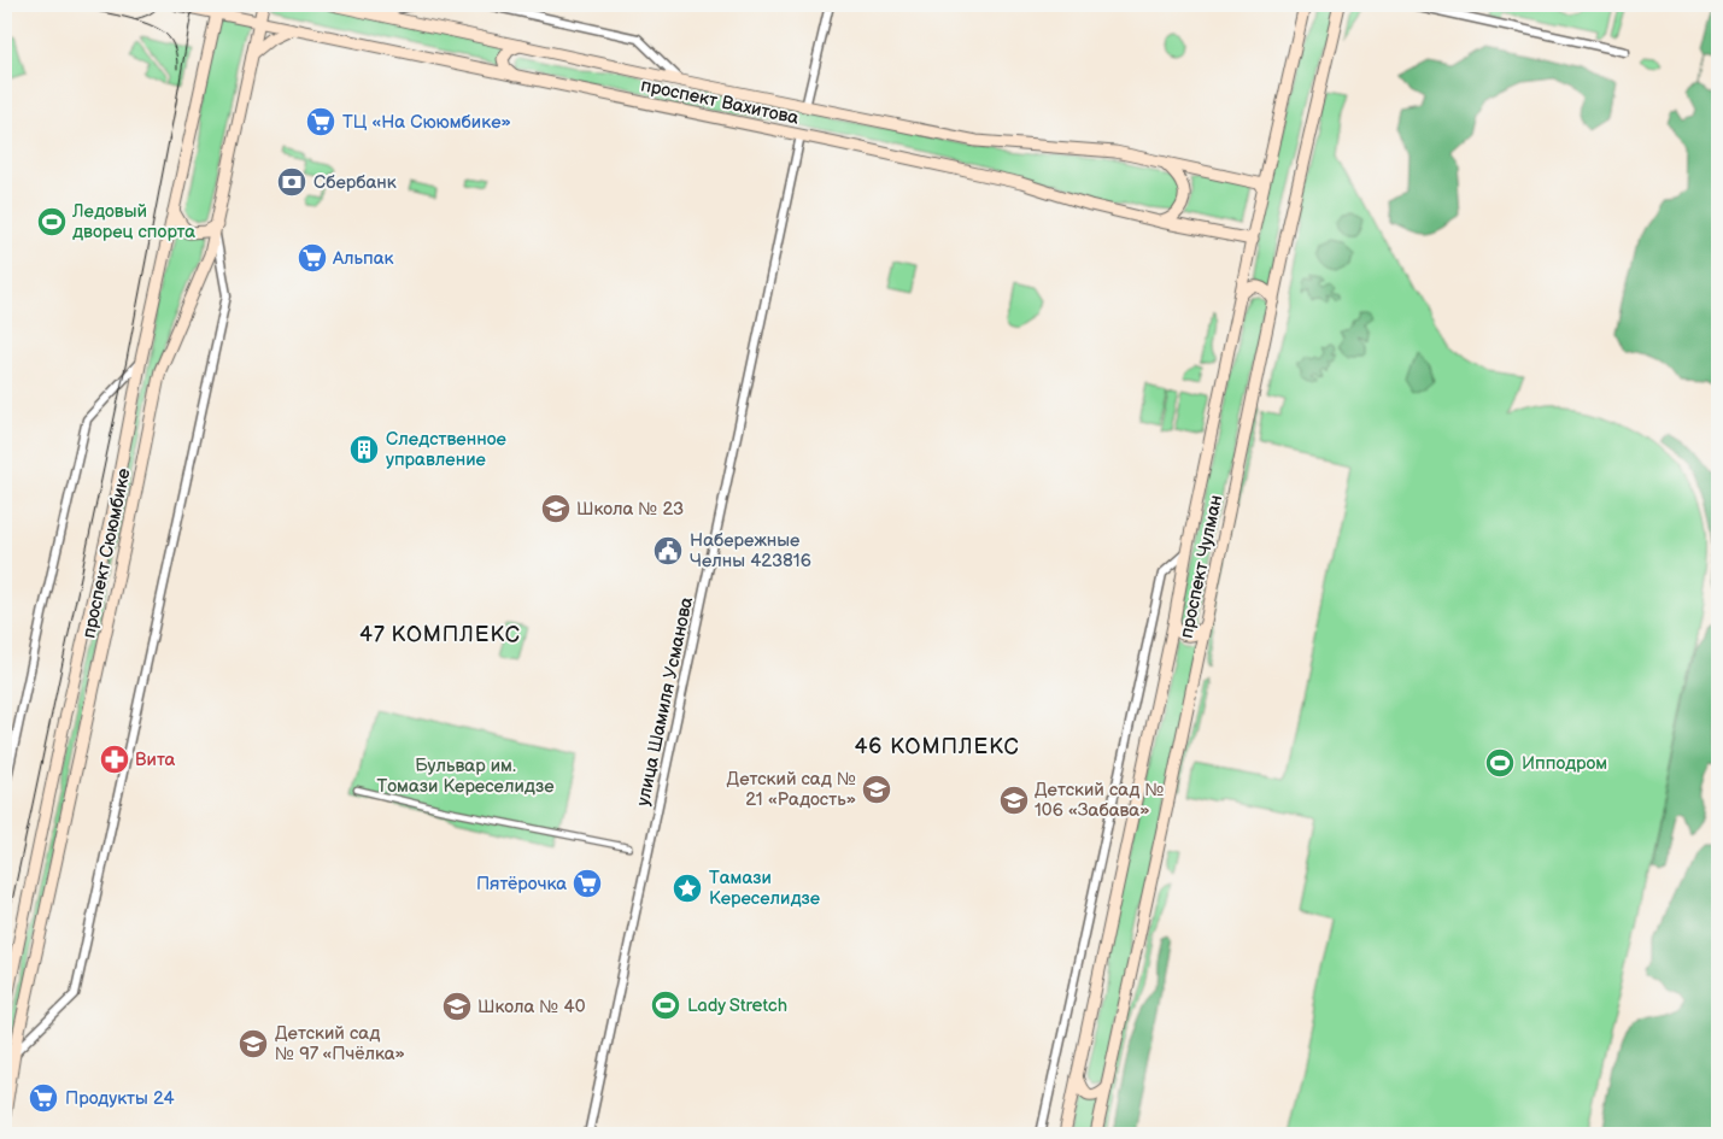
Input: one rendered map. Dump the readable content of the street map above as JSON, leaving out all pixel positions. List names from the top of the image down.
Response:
{
  "streets": {
    "main road": ["проспект Вахитова", "проспект Сююмбике", "проспект Чулман"],
    "street": ["улица Шамиля Усманова"]
  },
  "crossings": [
    ["проспект Вахитова", "проспект Сююмбике"],
    ["проспект Вахитова", "проспект Чулман"],
    ["проспект Вахитова", "улица Шамиля Усманова"]
  ],
  "districts": ["47 КОМПЛЕКС", "46 КОМПЛЕКС"],
  "parks": ["Бульвар им. Томази Кереселидзе"],
  "places": {
    "supermarket": [
      "ТЦ «На Сююмбике»",
      "Альпак",
      "Пятёрочка",
      "Продукты 24"
    ],
    "bank": ["Сбербанк"],
    "sports": ["Ледовый дворец спорта", "Ипподром", "Lady Stretch"],
    "building": ["Следственное управление"],
    "school or university": [
      "Школа № 23",
      "Детский сад № 21 «Радость»",
      "Детский сад № 106 «Забава»",
      "Школа № 40",
      "Детский сад № 97 «Пчёлка»"
    ],
    "public building": ["Набережные Челны 423816"],
    "pharmacy": ["Вита"],
    "place": ["Тамази Кереселидзе"]
  }
}
